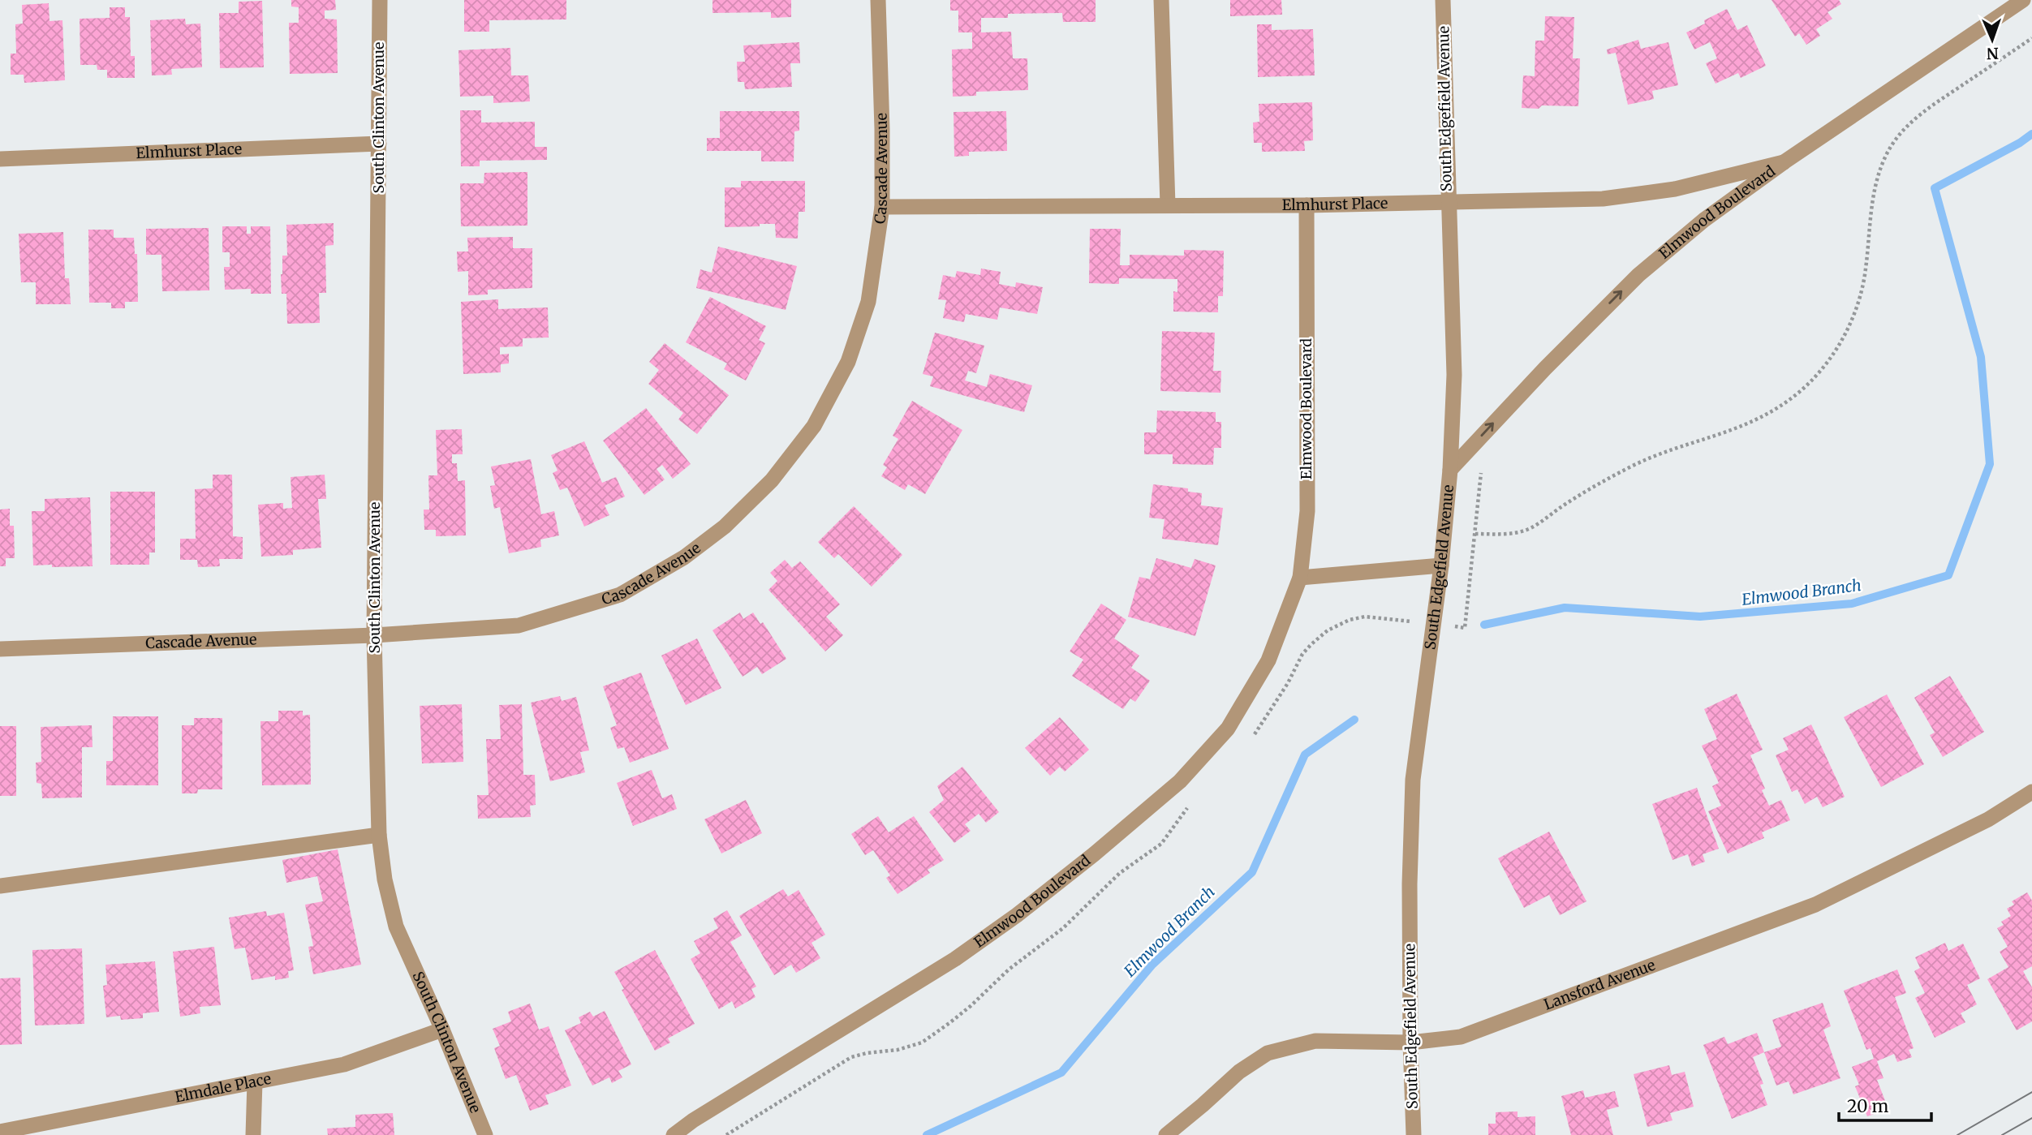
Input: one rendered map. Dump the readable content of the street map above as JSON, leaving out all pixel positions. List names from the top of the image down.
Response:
{
  "streets": {
    "street": [
      "South Edgefield Avenue",
      "South Clinton Avenue",
      "Elmhurst Place",
      "Cascade Avenue",
      "Elmwood Boulevard",
      "Lansford Avenue",
      "Elmdale Place"
    ]
  },
  "crossings": [
    ["South Edgefield Avenue", "Elmhurst Place"],
    ["South Edgefield Avenue", "Elmwood Boulevard"],
    ["South Edgefield Avenue", "Lansford Avenue"],
    ["South Clinton Avenue", "Elmhurst Place"],
    ["South Clinton Avenue", "Cascade Avenue"],
    ["South Clinton Avenue", "Elmdale Place"],
    ["Elmhurst Place", "Cascade Avenue"],
    ["Elmhurst Place", "Elmwood Boulevard"]
  ],
  "water": ["Elmwood Branch"],
  "scale_bar": "20 m",
  "north": "bottom"
}
